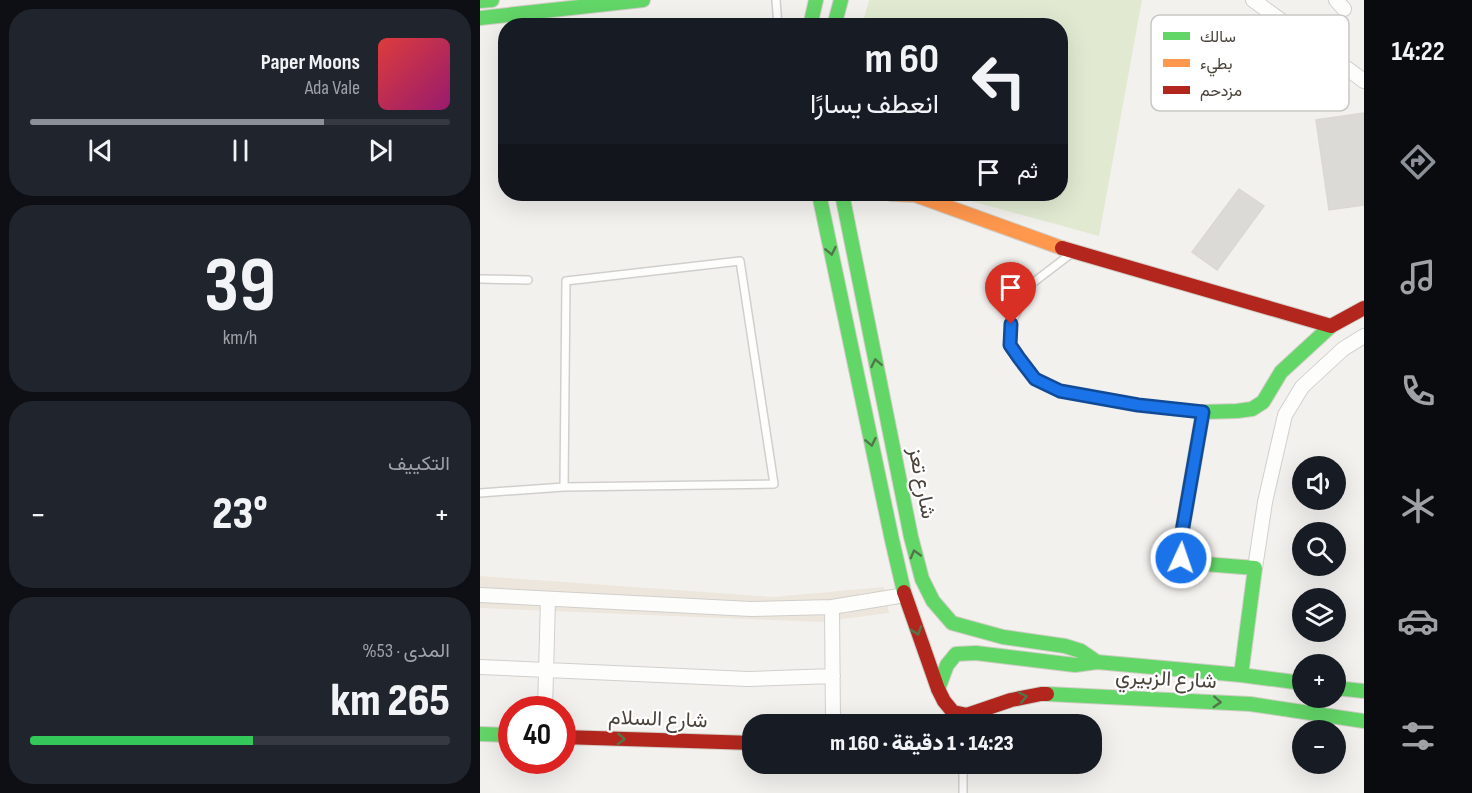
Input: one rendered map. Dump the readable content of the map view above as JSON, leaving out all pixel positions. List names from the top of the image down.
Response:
{
  "streets": {
    "main road": ["شارع تعز", "شارع الزبيري", "شارع السلام"]
  },
  "crossings": [
    ["شارع تعز", "شارع الزبيري"]
  ],
  "one_way": ["شارع السلام"],
  "legend": ["سالك", "بطيء", "مزدحم"],
  "page": {
    "tabs": "14:22",
    "turn": ["60 m", "انعطف يسارًا"],
    "song": ["Paper Moons", "Ada Vale"],
    "then": "ثم",
    "tile": [
      ["39", "km/h"],
      "التكييف",
      ["المدى · 53%", "265 km"]
    ],
    "map_buttons": ["+", "−"],
    "heat": ["−", "23°", "+"],
    "limit": "40",
    "trip": "14:23 · 1 دقيقة · 160 m"
  }
}
